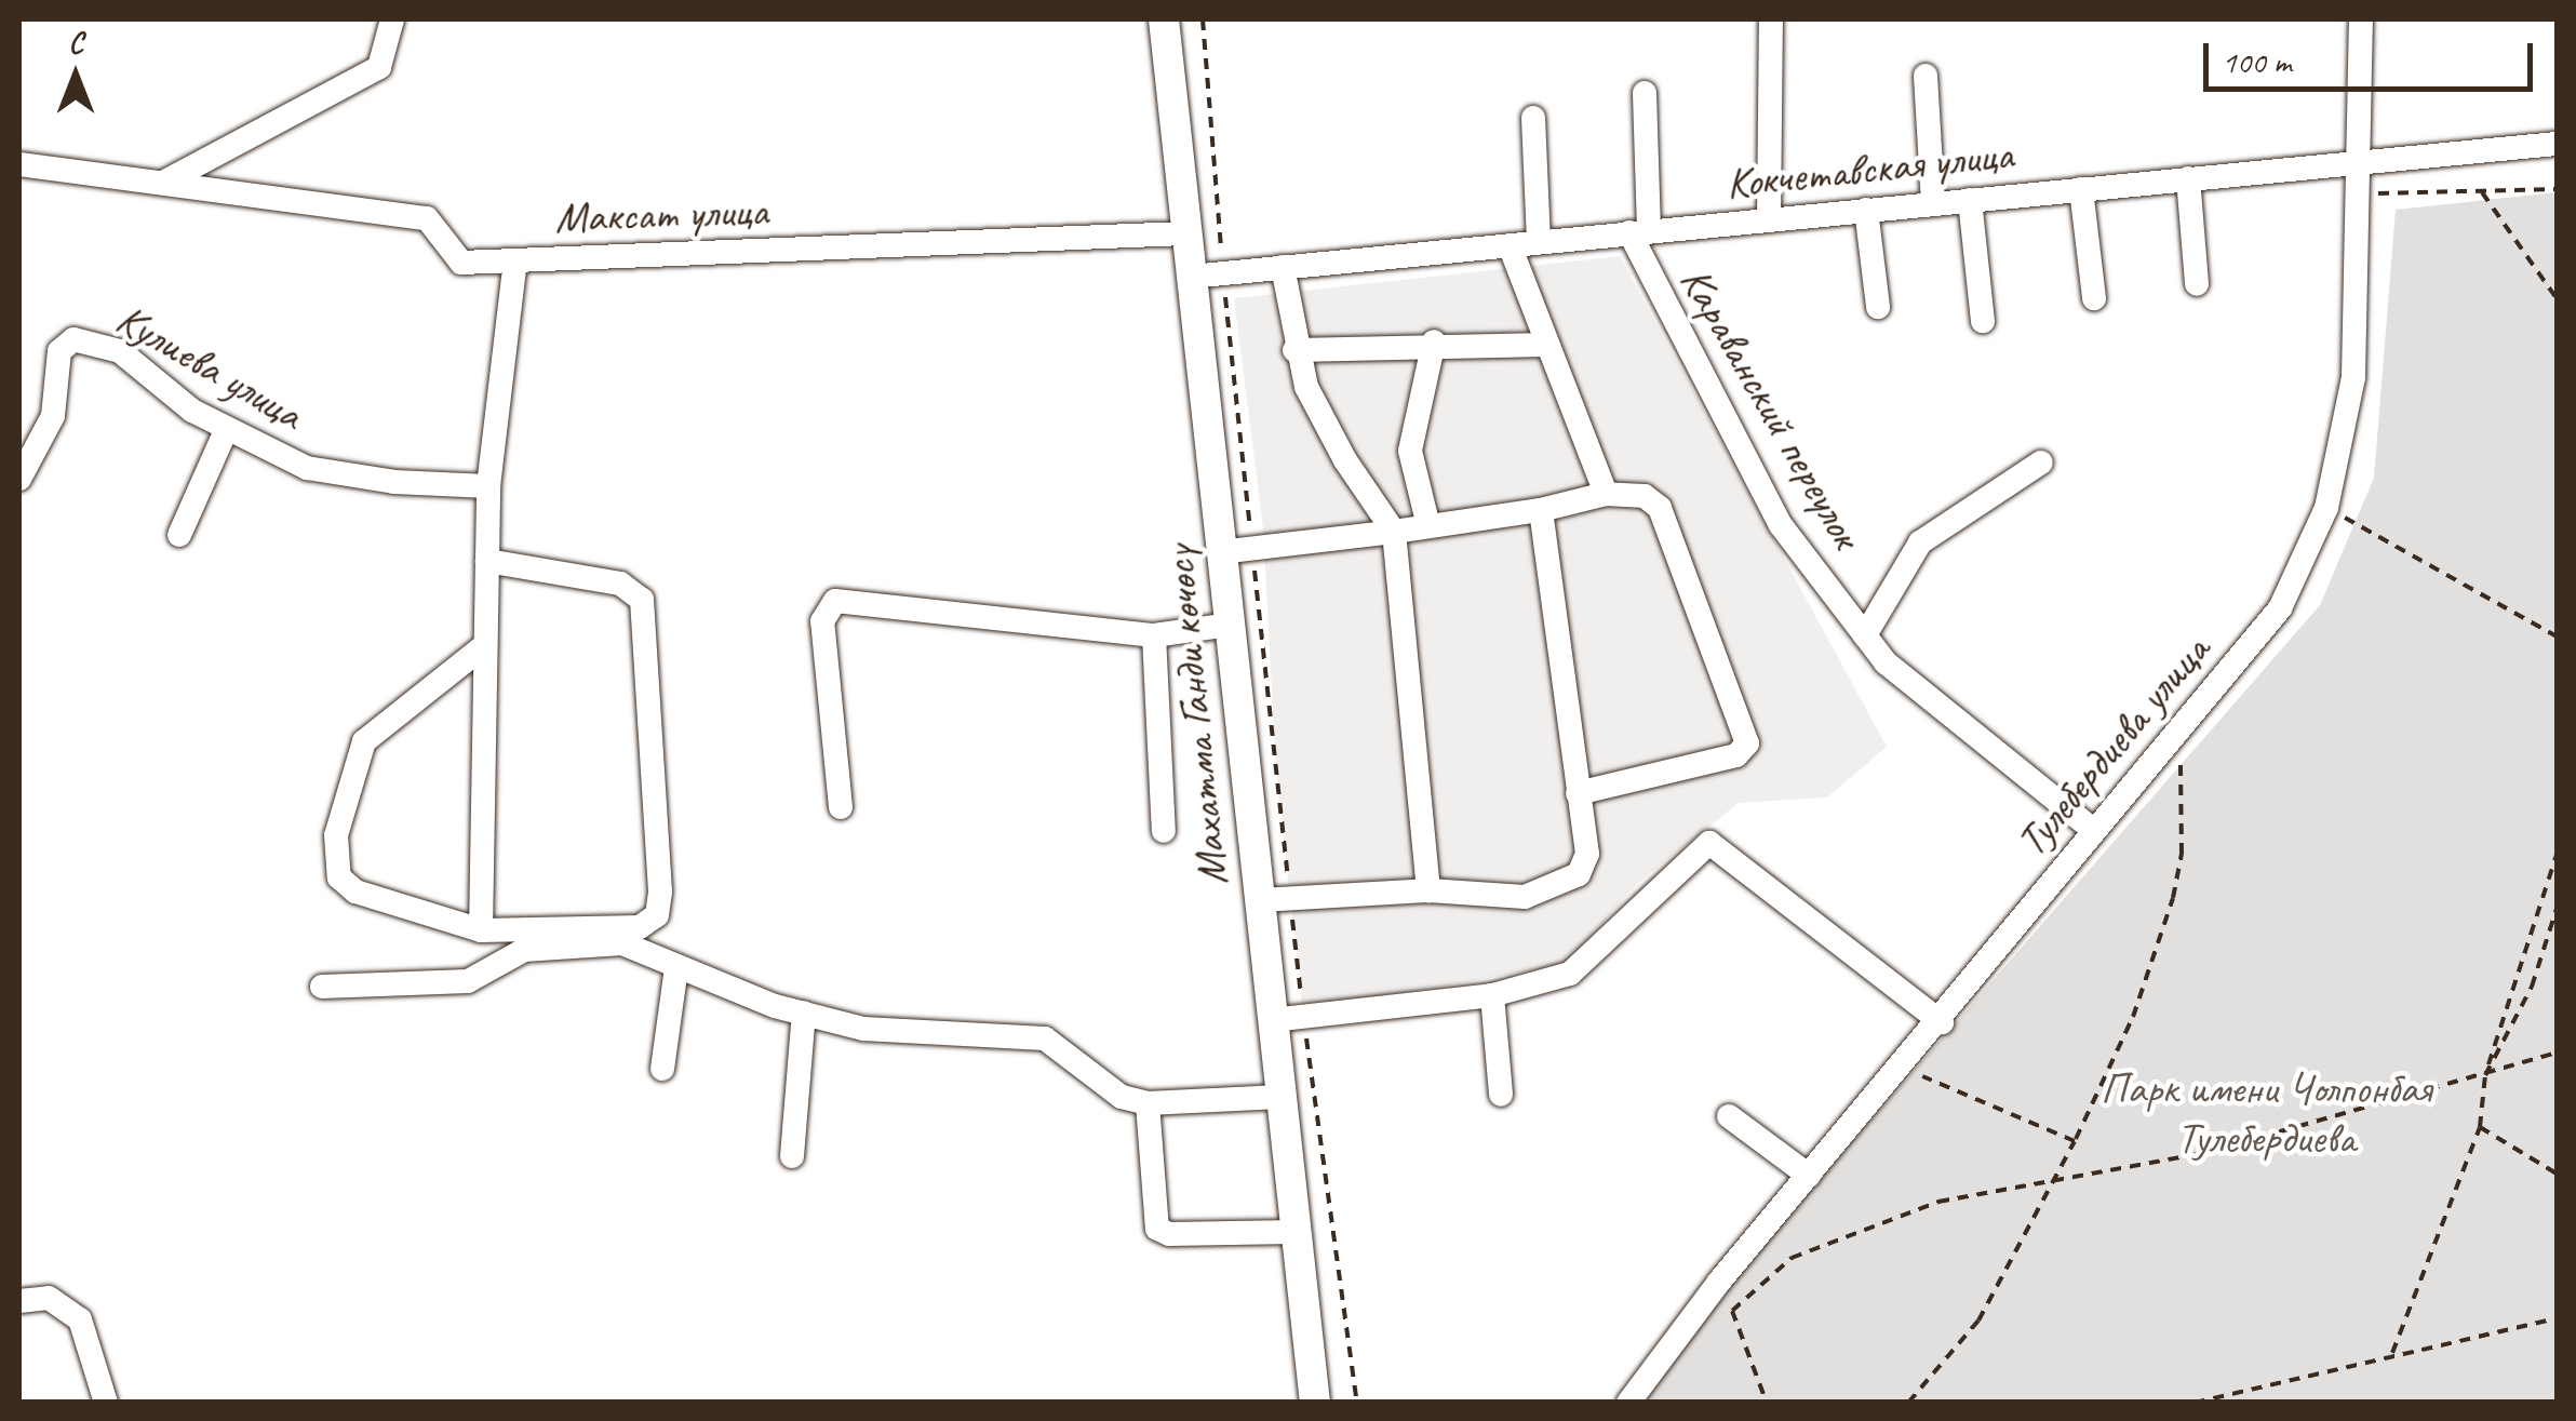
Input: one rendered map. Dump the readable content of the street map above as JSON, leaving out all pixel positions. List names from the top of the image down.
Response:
{
  "streets": {
    "main road": ["Махатма Ганди көчөсү"],
    "street": [
      "Кокчетавская улица",
      "Максат улица",
      "Кулиева улица",
      "Караванский переулок",
      "Тулебердиева улица"
    ]
  },
  "crossings": [
    ["Кокчетавская улица", "Караванский переулок"],
    ["Кокчетавская улица", "Махатма Ганди көчөсү"],
    ["Кокчетавская улица", "Тулебердиева улица"],
    ["Максат улица", "Махатма Ганди көчөсү"],
    ["Караванский переулок", "Тулебердиева улица"]
  ],
  "parks": ["Парк имени Чолпонбая Тулебердиева"],
  "scale_bar": "100 m",
  "north": "top"
}
